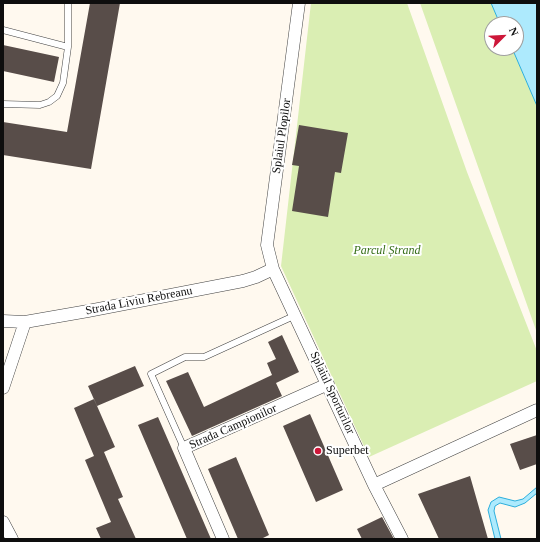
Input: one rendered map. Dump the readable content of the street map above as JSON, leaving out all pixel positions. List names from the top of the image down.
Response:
{
  "streets": {
    "street": [
      "Splaiul Plopilor",
      "Strada Liviu Rebreanu",
      "Splaiul Sporturilor",
      "Strada Campionilor"
    ]
  },
  "crossings": [
    ["Splaiul Plopilor", "Strada Liviu Rebreanu"],
    ["Splaiul Plopilor", "Splaiul Sporturilor"],
    ["Strada Liviu Rebreanu", "Splaiul Sporturilor"],
    ["Splaiul Sporturilor", "Strada Campionilor"]
  ],
  "parks": ["Parcul Ștrand"],
  "places": ["Superbet"],
  "north": "top right"
}
